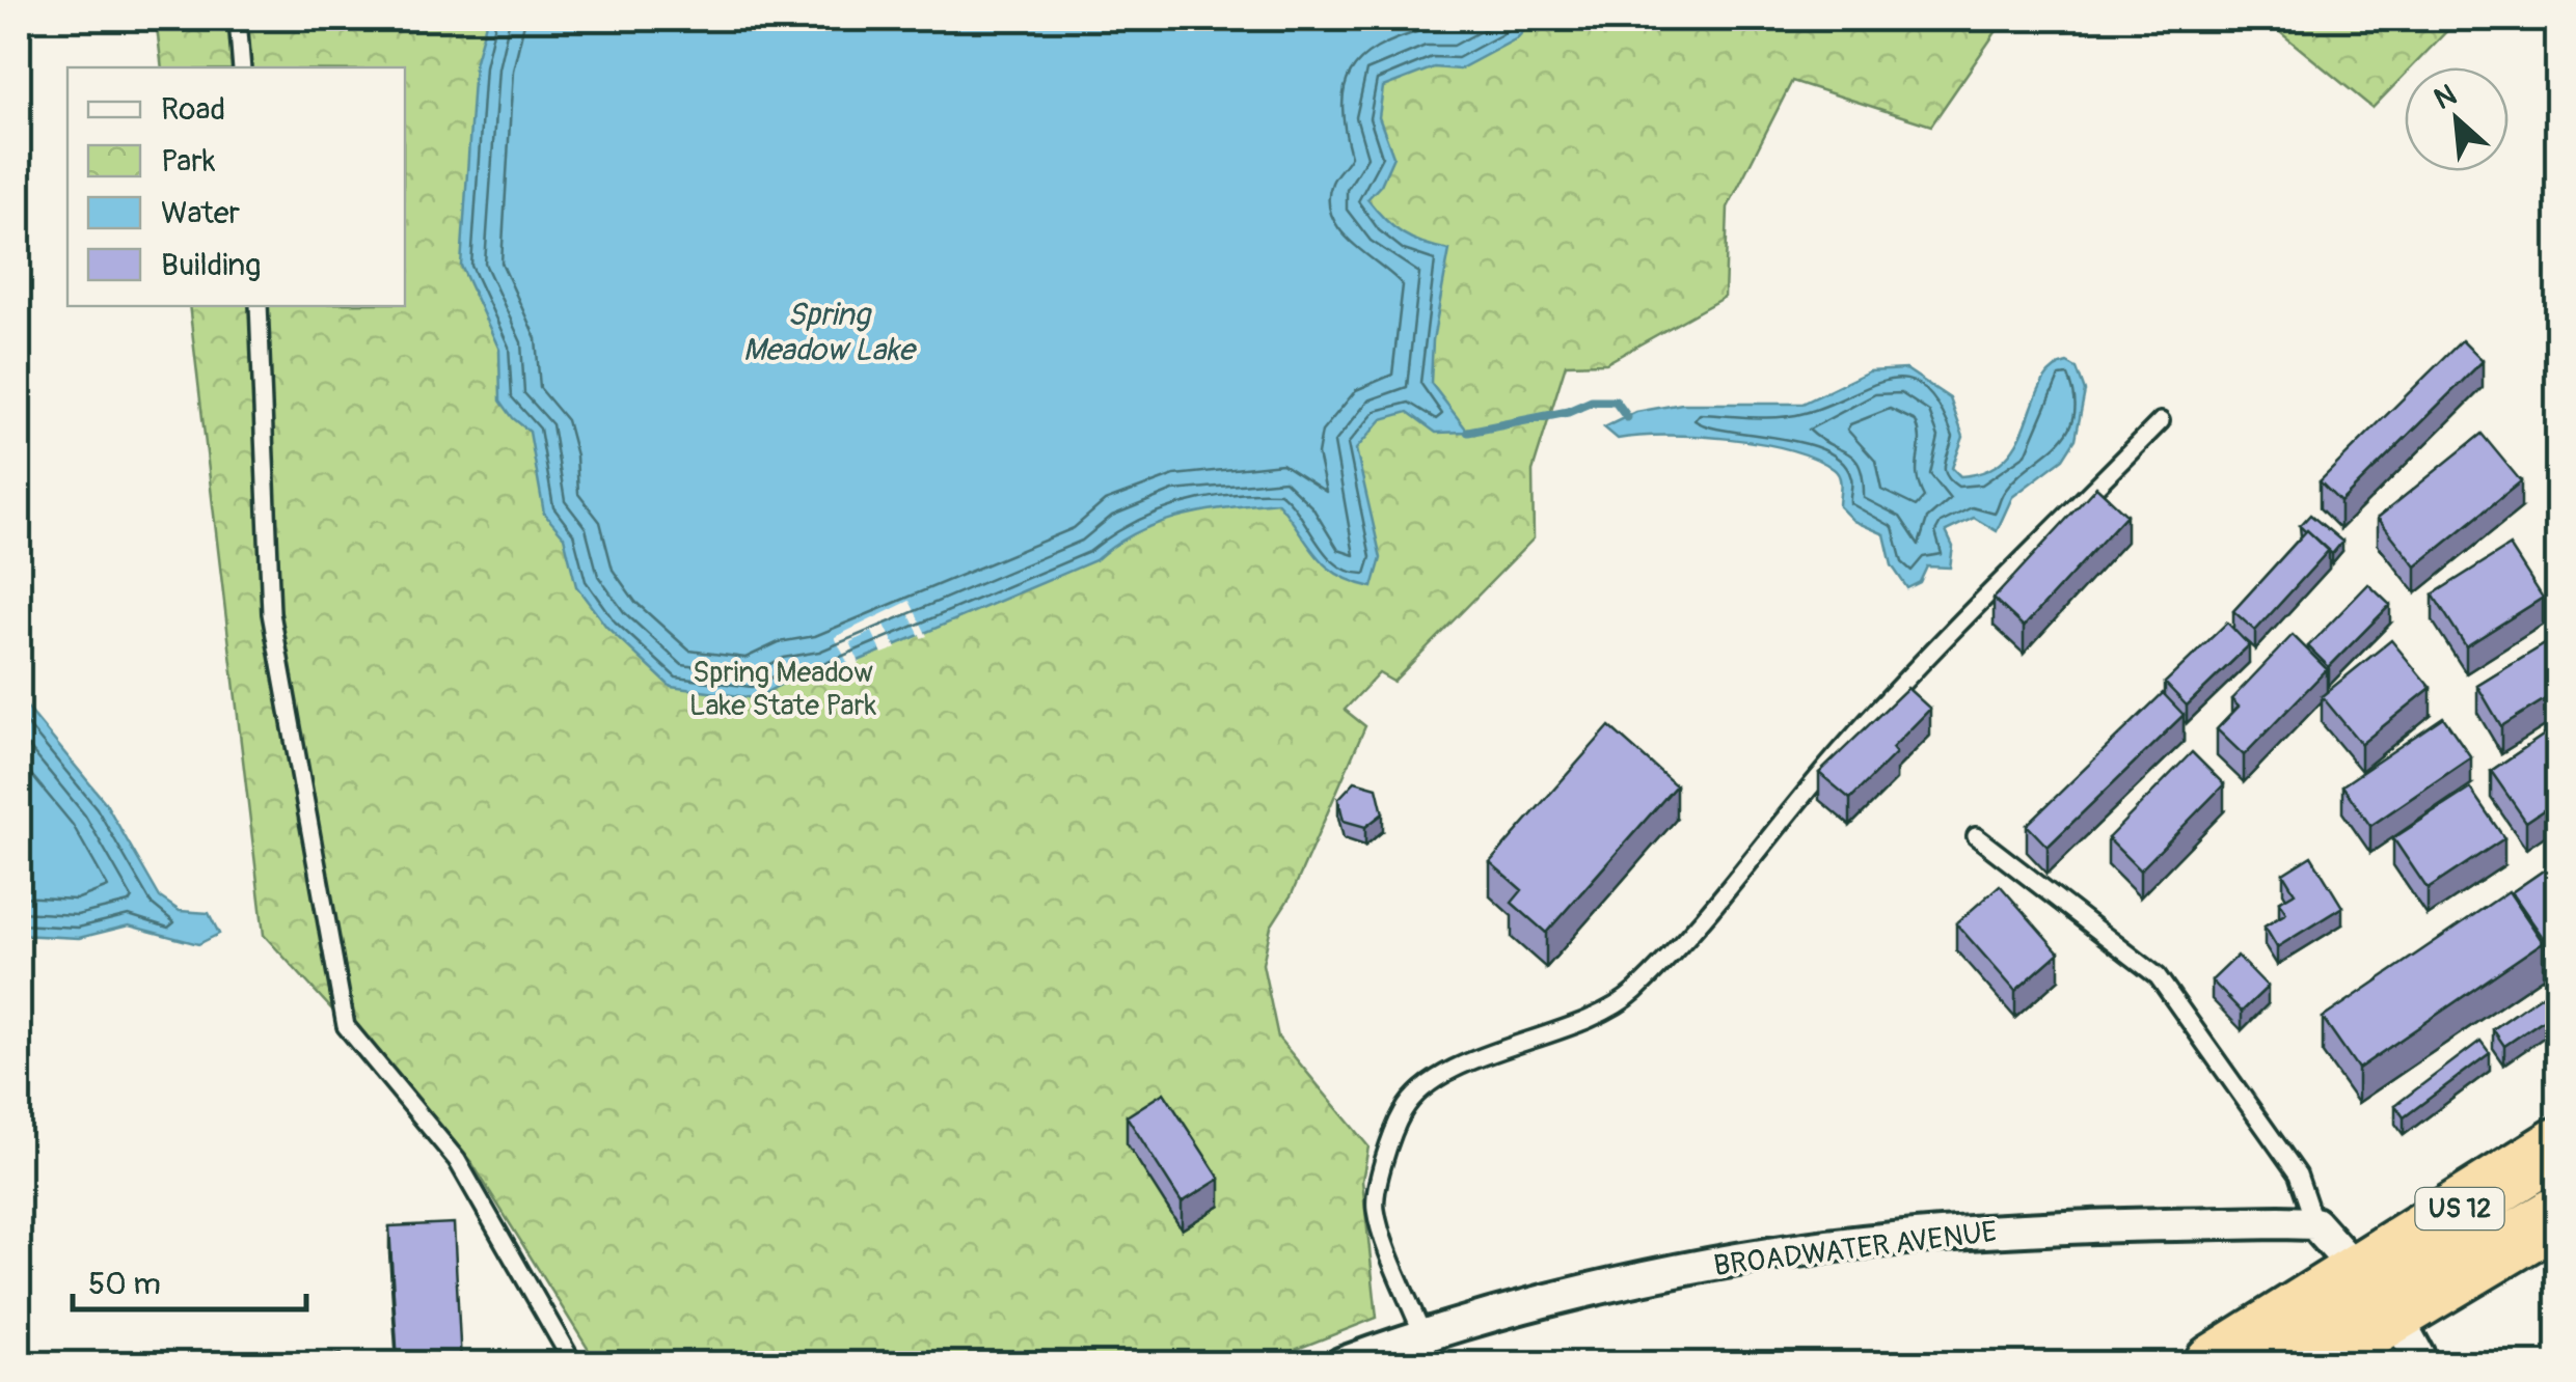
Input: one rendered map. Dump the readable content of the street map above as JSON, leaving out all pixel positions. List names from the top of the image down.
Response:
{
  "streets": {
    "highway": ["US 12"],
    "street": ["BROADWATER AVENUE"]
  },
  "water": ["Spring Meadow Lake"],
  "parks": ["Spring Meadow Lake State Park"],
  "legend": [
    "Road",
    "Park",
    "Water",
    "Building"
  ],
  "scale_bar": "50 m",
  "north": "top left"
}
